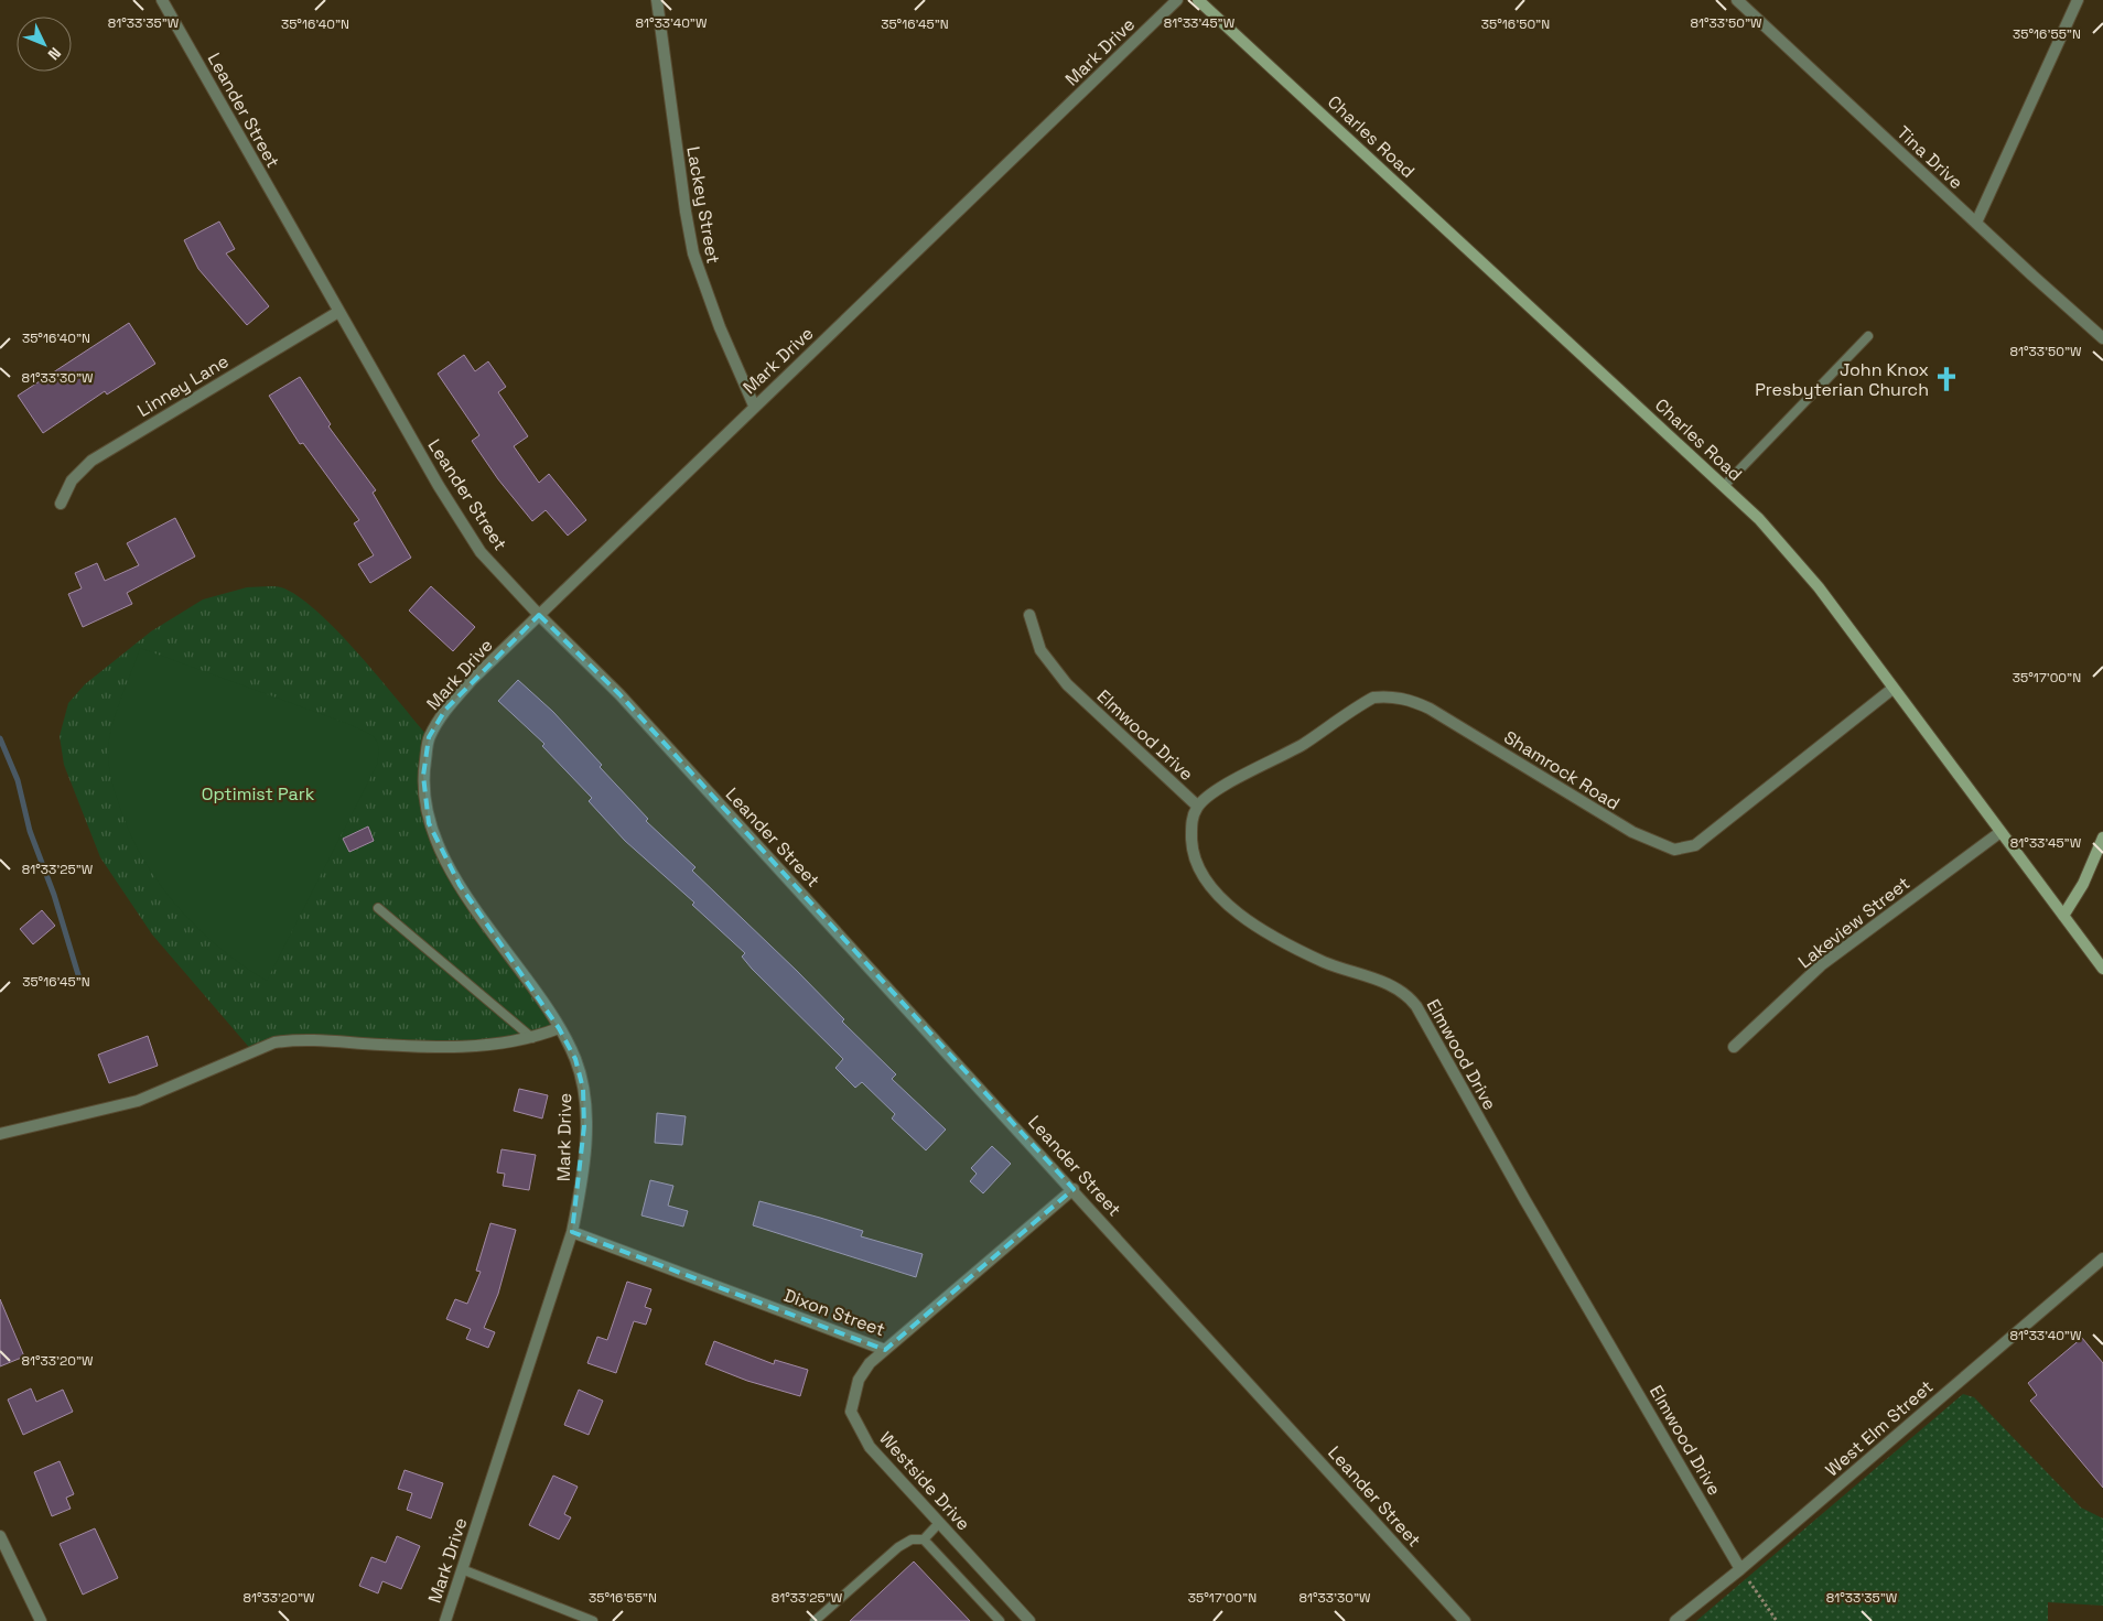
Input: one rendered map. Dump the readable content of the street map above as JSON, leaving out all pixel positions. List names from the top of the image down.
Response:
{
  "streets": {
    "street": [
      "Mark Drive",
      "Leander Street",
      "Charles Road",
      "Tina Drive",
      "Lackey Street",
      "Linney Lane",
      "Elmwood Drive",
      "Shamrock Road",
      "Lakeview Street",
      "Dixon Street",
      "West Elm Street",
      "Westside Drive"
    ]
  },
  "crossings": [
    ["Mark Drive", "Leander Street"],
    ["Mark Drive", "Lackey Street"],
    ["Mark Drive", "Dixon Street"],
    ["Leander Street", "Linney Lane"],
    ["Leander Street", "Dixon Street"],
    ["Charles Road", "Shamrock Road"],
    ["Charles Road", "Lakeview Street"],
    ["Elmwood Drive", "Shamrock Road"],
    ["Elmwood Drive", "West Elm Street"],
    ["Dixon Street", "Westside Drive"]
  ],
  "parks": ["Optimist Park"],
  "places": {
    "church": ["John Knox Presbyterian Church"]
  },
  "north": "bottom right",
  "coordinates": [
    "81°33'35\"W",
    "81°33'40\"W",
    "81°33'45\"W",
    "81°33'50\"W",
    "35°16'40\"N",
    "35°16'45\"N",
    "35°16'50\"N",
    "35°16'55\"N",
    "81°33'30\"W",
    "35°17'00\"N",
    "81°33'25\"W",
    "81°33'20\"W"
  ]
}
